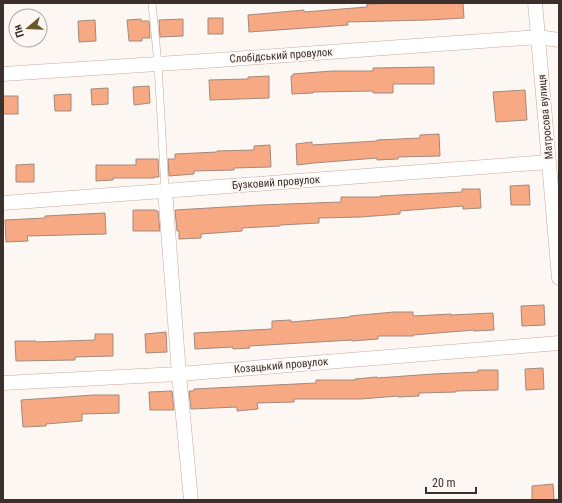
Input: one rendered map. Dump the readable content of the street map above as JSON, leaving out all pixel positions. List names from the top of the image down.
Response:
{
  "streets": {
    "street": [
      "Слобідський провулок",
      "Матросова вулиця",
      "Бузковий провулок",
      "Козацький провулок"
    ]
  },
  "crossings": [
    ["Слобідський провулок", "Матросова вулиця"],
    ["Матросова вулиця", "Бузковий провулок"]
  ],
  "scale_bar": "20 m",
  "north": "left"
}
